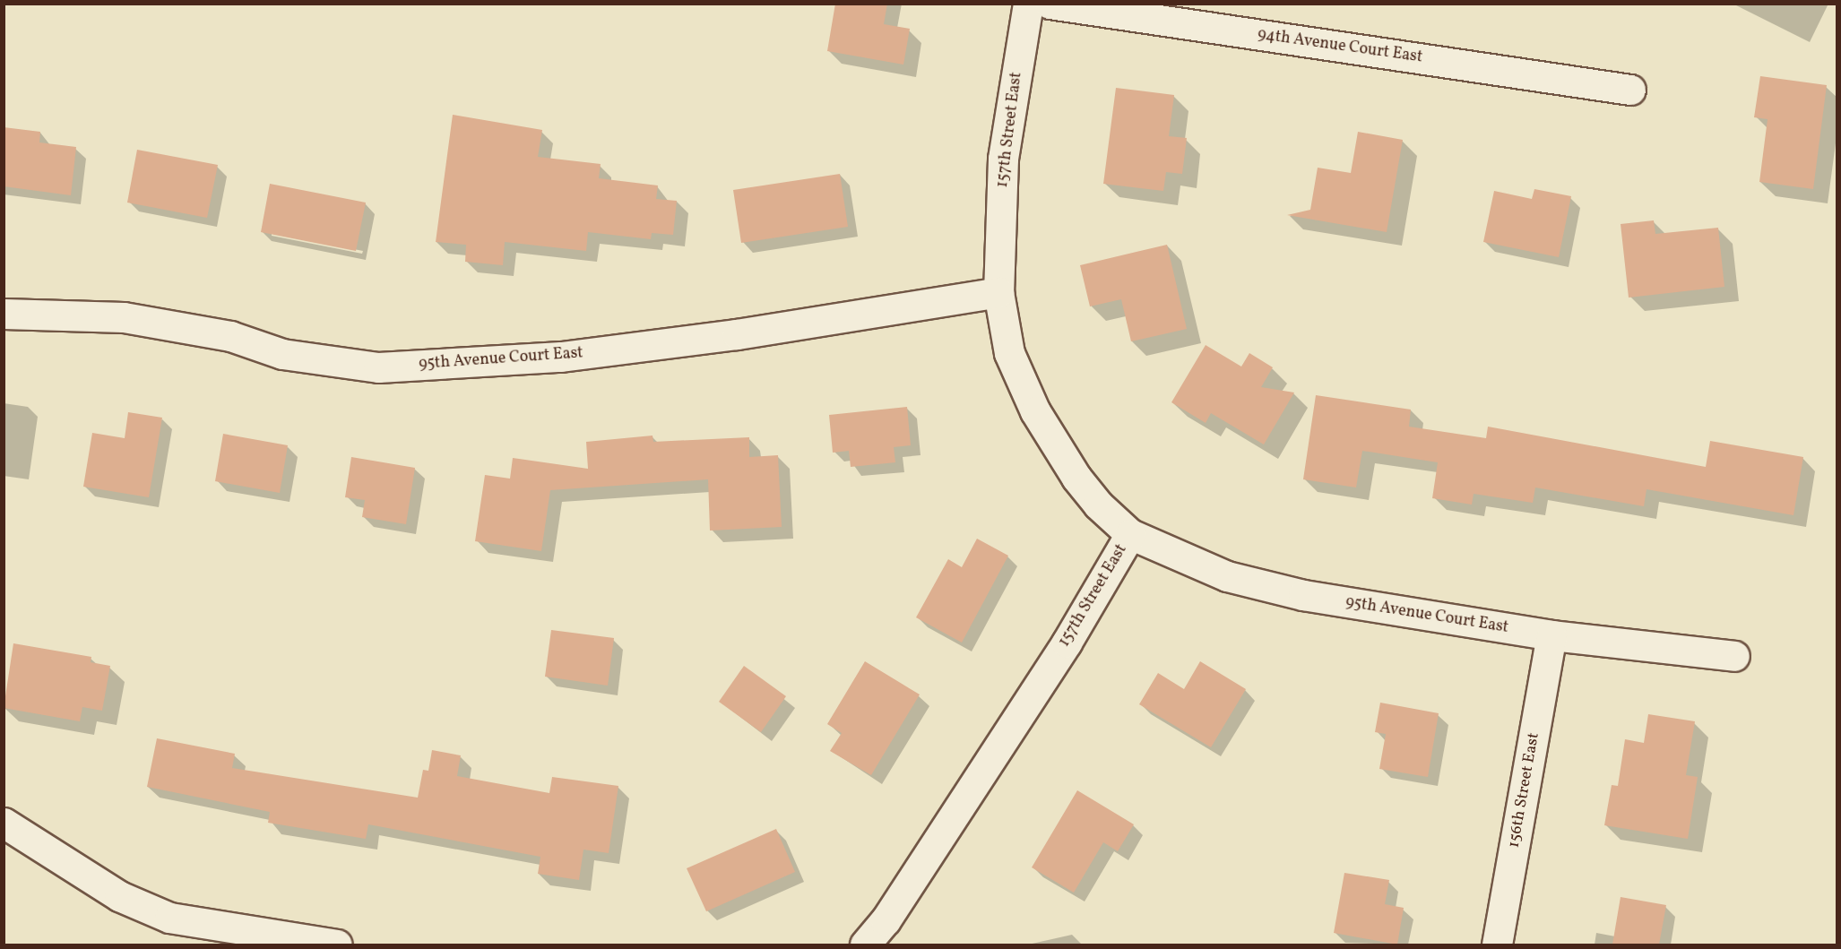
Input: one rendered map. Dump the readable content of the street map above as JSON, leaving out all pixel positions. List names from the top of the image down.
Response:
{
  "streets": {
    "street": [
      "94th Avenue Court East",
      "157th Street East",
      "95th Avenue Court East",
      "156th Street East"
    ]
  },
  "crossings": [
    ["157th Street East", "95th Avenue Court East"],
    ["95th Avenue Court East", "156th Street East"]
  ]
}
